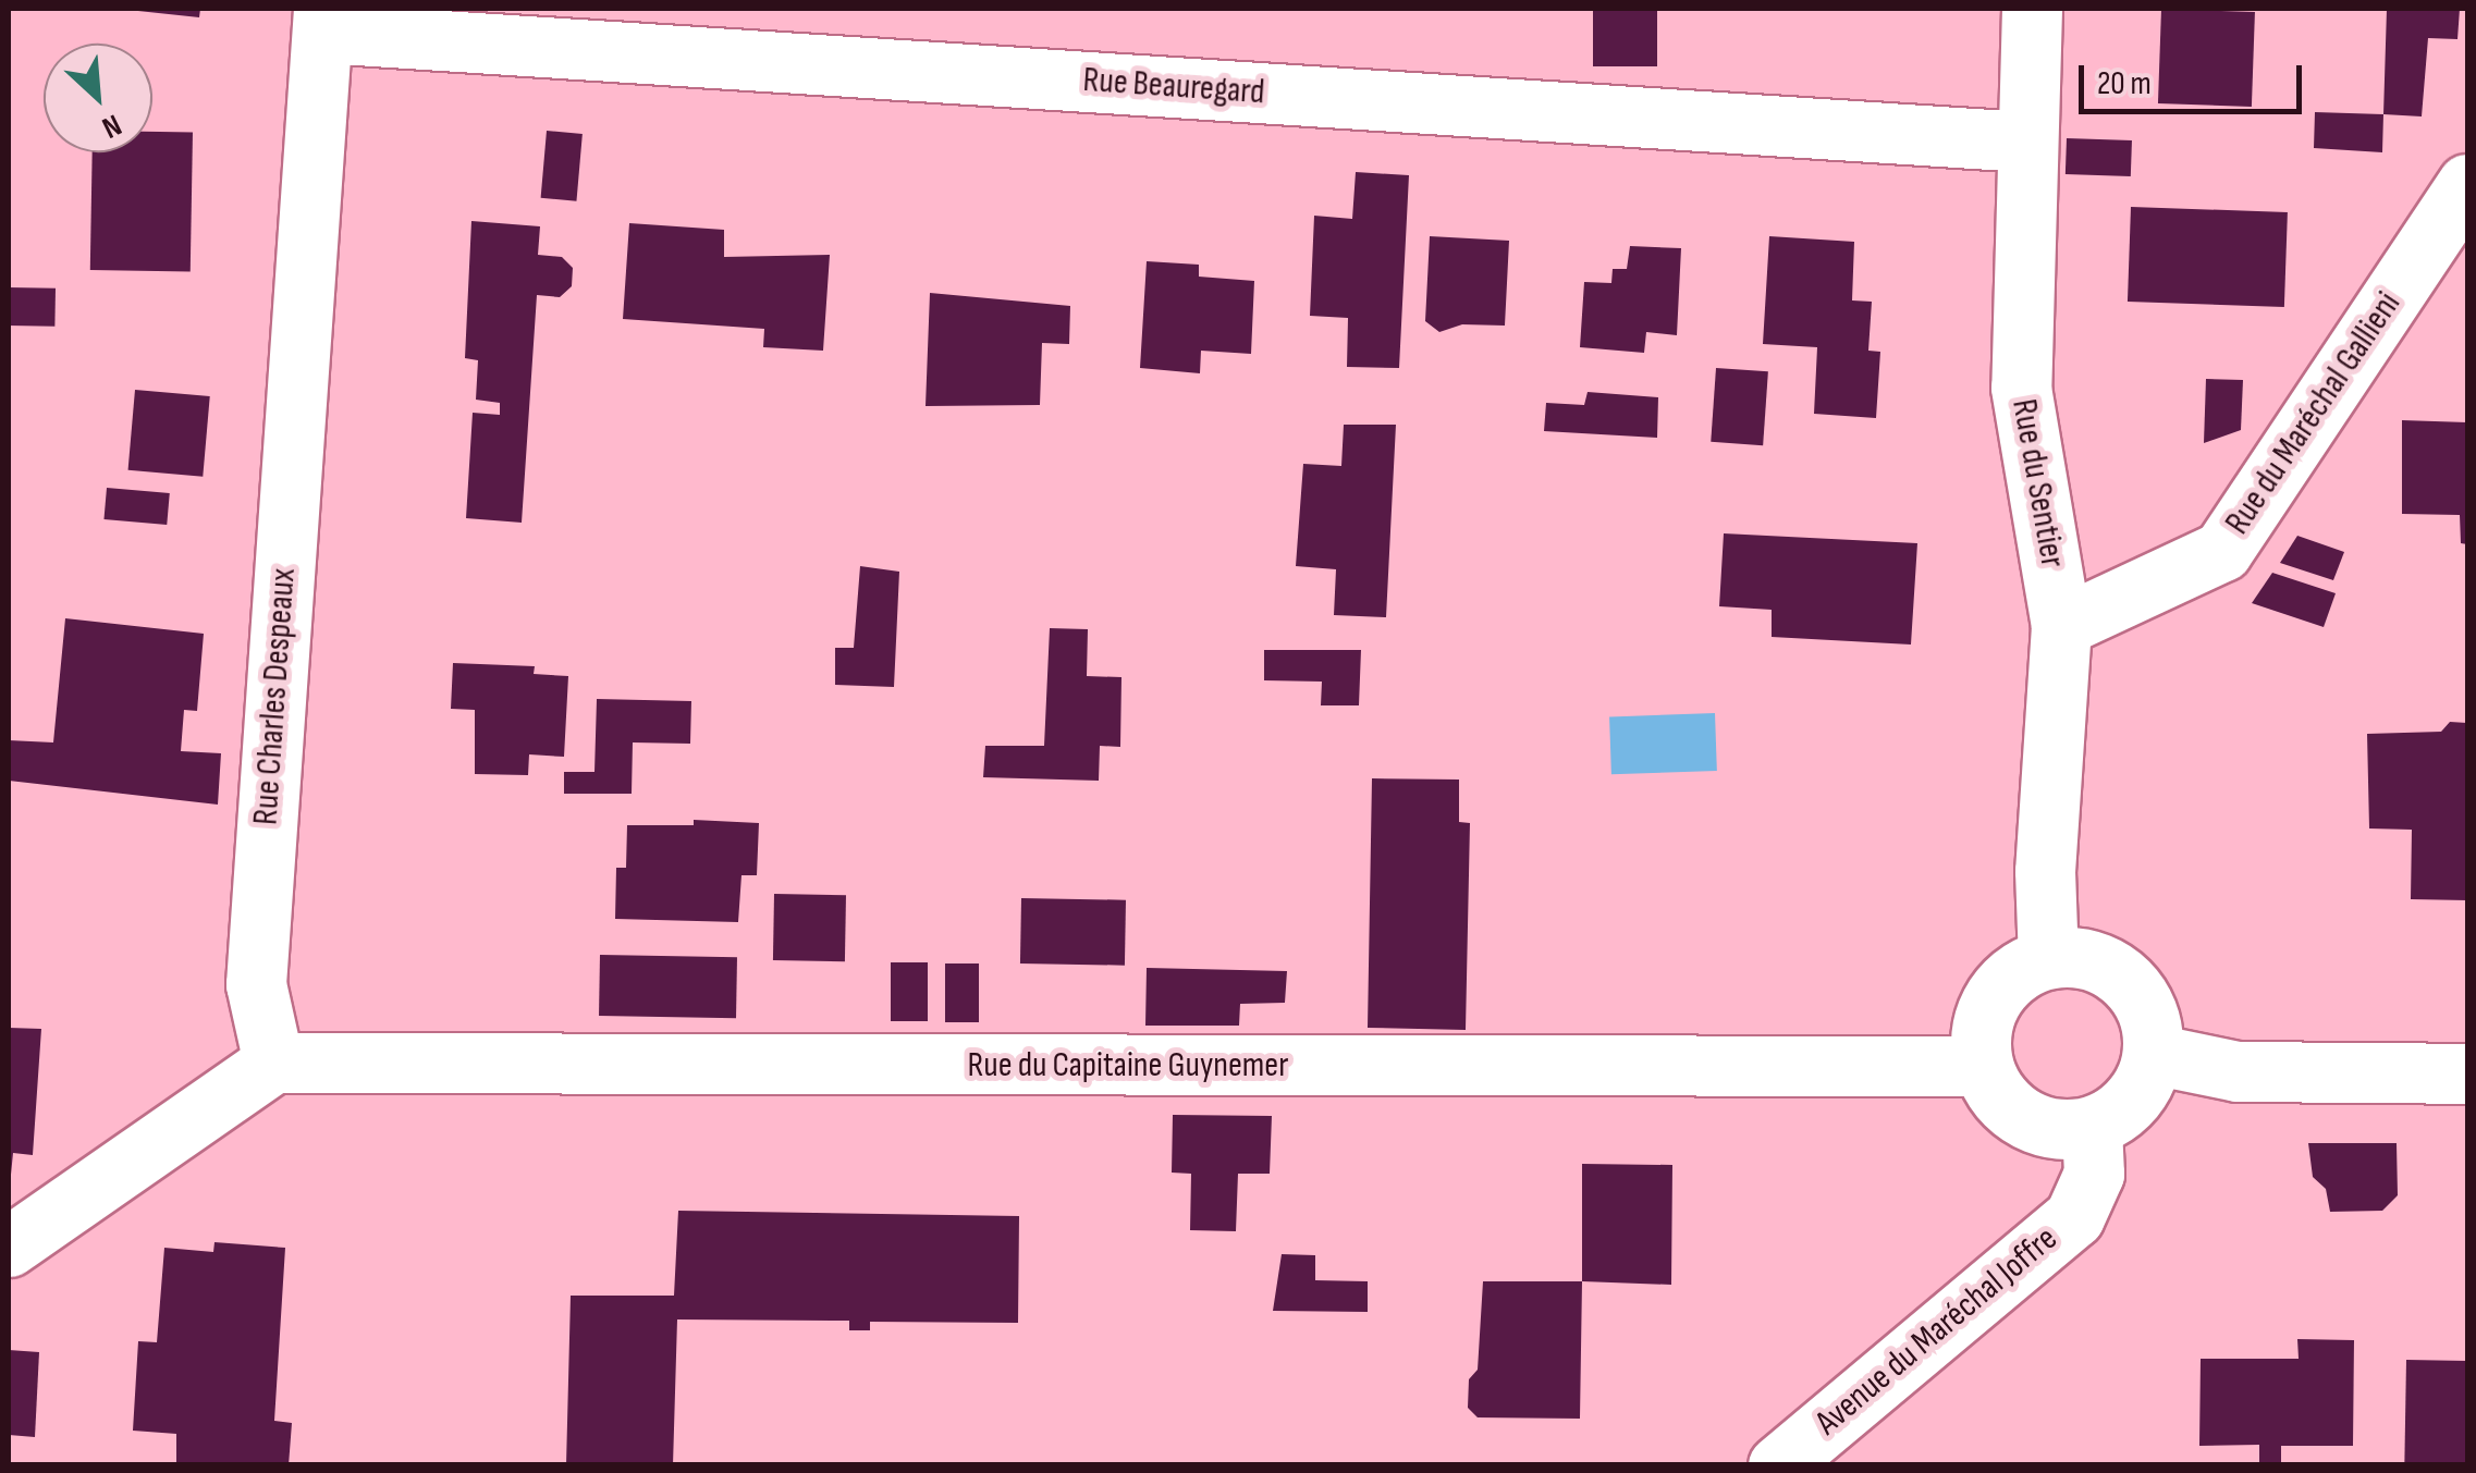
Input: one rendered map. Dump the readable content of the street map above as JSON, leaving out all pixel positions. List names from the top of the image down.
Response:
{
  "streets": {
    "street": [
      "Rue Beauregard",
      "Rue du Maréchal Gallieni",
      "Rue du Sentier",
      "Rue Charles Despeaux",
      "Rue du Capitaine Guynemer",
      "Avenue du Maréchal Joffre"
    ]
  },
  "crossings": [
    ["Rue Beauregard", "Rue du Sentier"],
    ["Rue Beauregard", "Rue Charles Despeaux"],
    ["Rue du Maréchal Gallieni", "Rue du Sentier"],
    ["Rue du Sentier", "Rue du Capitaine Guynemer"],
    ["Rue du Sentier", "Avenue du Maréchal Joffre"],
    ["Rue Charles Despeaux", "Rue du Capitaine Guynemer"],
    ["Rue du Capitaine Guynemer", "Avenue du Maréchal Joffre"]
  ],
  "scale_bar": "20 m",
  "north": "bottom right"
}
